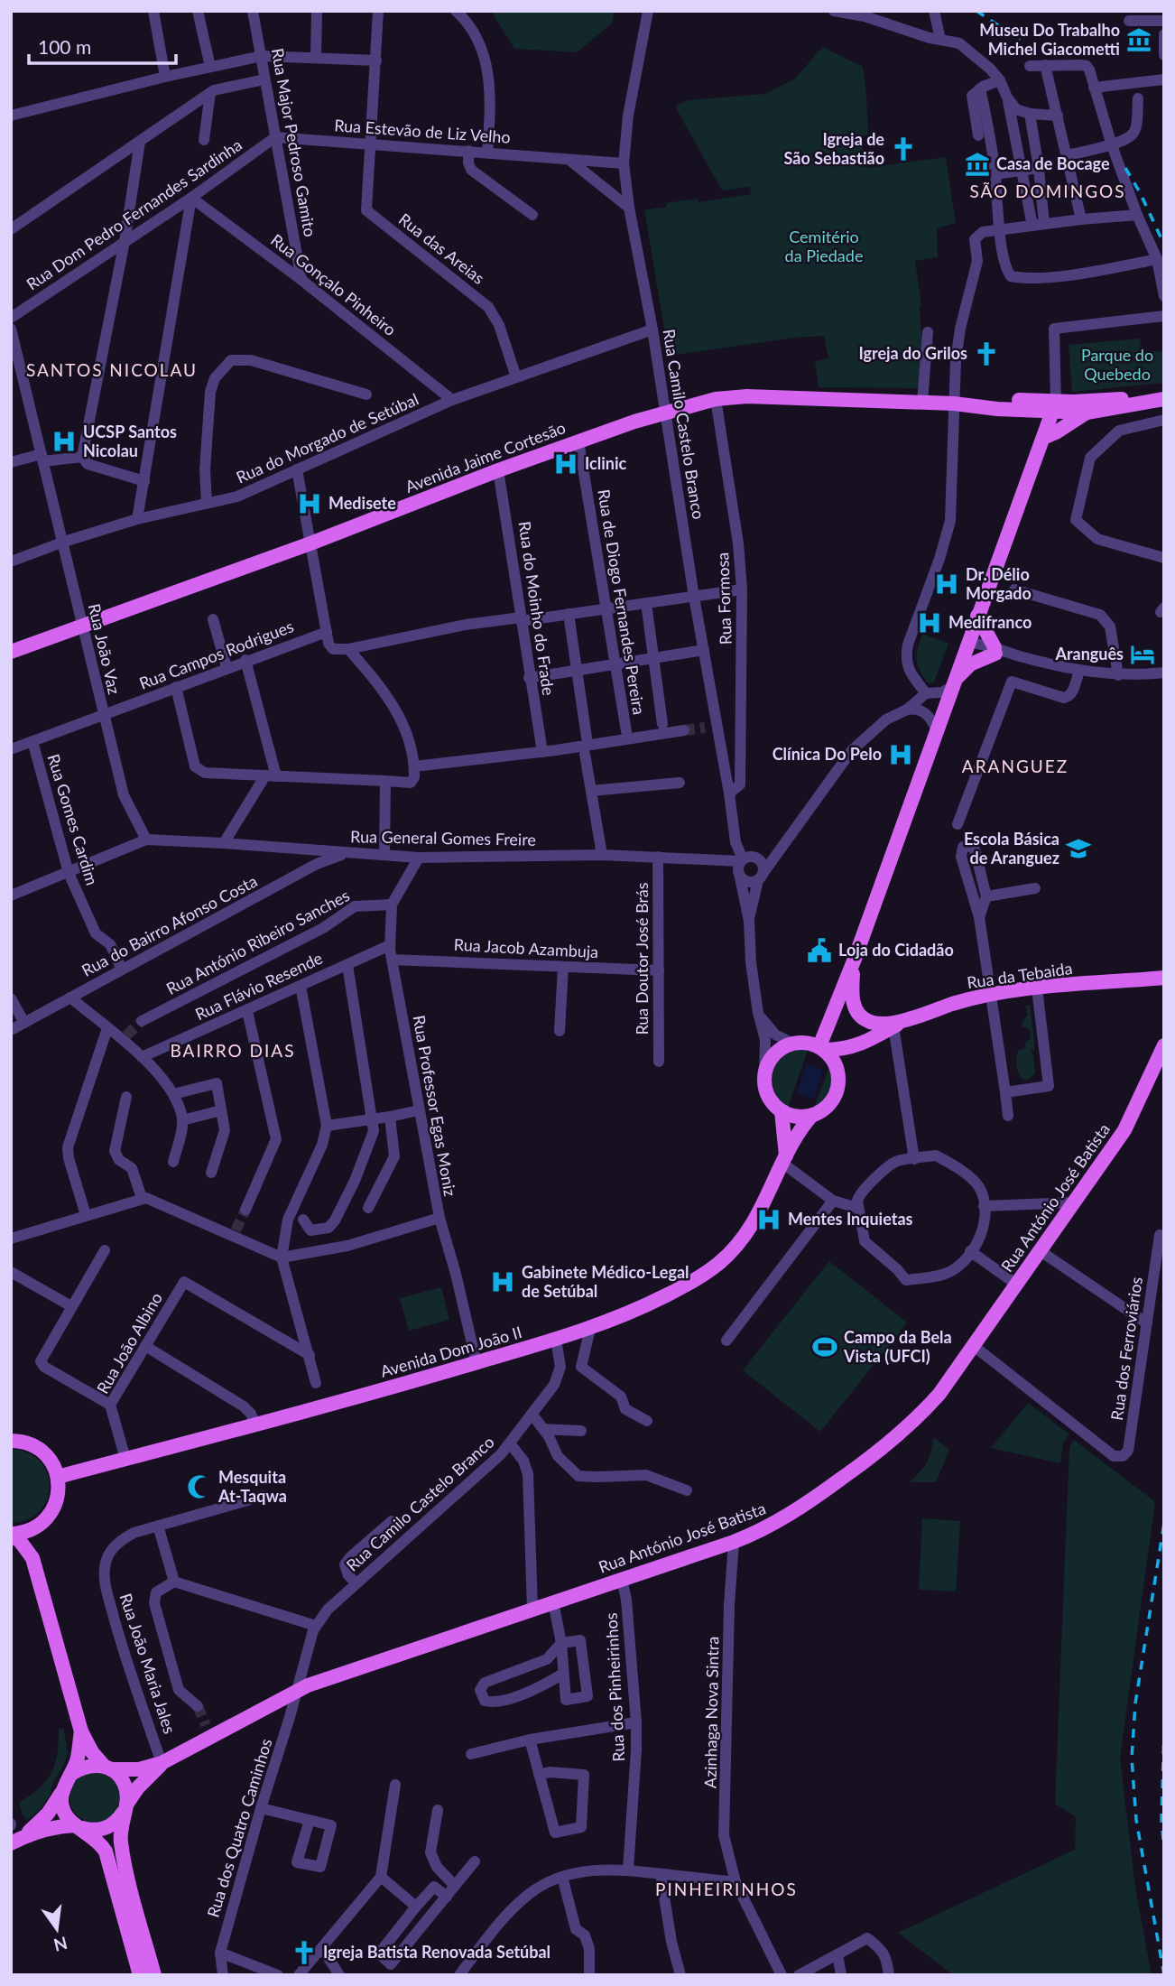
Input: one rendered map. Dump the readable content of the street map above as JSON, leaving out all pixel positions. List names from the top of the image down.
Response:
{
  "streets": {
    "main road": [
      "Avenida Jaime Cortesão",
      "Rua da Tebaida",
      "Rua António José Batista",
      "Avenida Dom João II"
    ],
    "street": [
      "Rua Estevão de Liz Velho",
      "Rua Major Pedroso Gamito",
      "Rua Dom Pedro Fernandes Sardinha",
      "Rua das Areias",
      "Rua Gonçalo Pinheiro",
      "Rua Camilo Castelo Branco",
      "Rua do Morgado de Setúbal",
      "Rua Formosa",
      "Rua de Diogo Fernandes Pereira",
      "Rua do Moinho do Frade",
      "Rua João Vaz",
      "Rua Campos Rodrigues",
      "Rua Gomes Cardim",
      "Rua General Gomes Freire",
      "Rua do Bairro Afonso Costa",
      "Rua António Ribeiro Sanches",
      "Rua Jacob Azambuja",
      "Rua Doutor José Brás",
      "Rua Flávio Resende",
      "Rua Professor Egas Moniz",
      "Rua João Albino",
      "Rua dos Ferroviários",
      "Rua João Maria Jales",
      "Rua dos Pinheirinhos",
      "Azinhaga Nova Sintra",
      "Rua dos Quatro Caminhos"
    ]
  },
  "crossings": [
    ["Rua Estevão de Liz Velho", "Rua Major Pedroso Gamito"],
    ["Rua Estevão de Liz Velho", "Rua Dom Pedro Fernandes Sardinha"],
    ["Rua Estevão de Liz Velho", "Rua das Areias"],
    ["Rua Estevão de Liz Velho", "Rua Camilo Castelo Branco"],
    ["Rua Major Pedroso Gamito", "Rua Dom Pedro Fernandes Sardinha"],
    ["Rua Major Pedroso Gamito", "Rua Gonçalo Pinheiro"],
    ["Rua Dom Pedro Fernandes Sardinha", "Rua Gonçalo Pinheiro"],
    ["Rua das Areias", "Rua do Morgado de Setúbal"],
    ["Rua Gonçalo Pinheiro", "Rua do Morgado de Setúbal"],
    ["Rua Camilo Castelo Branco", "Rua do Morgado de Setúbal"],
    ["Rua Camilo Castelo Branco", "Avenida Jaime Cortesão"],
    ["Rua Camilo Castelo Branco", "Rua Formosa"],
    ["Rua Camilo Castelo Branco", "Rua General Gomes Freire"],
    ["Rua Camilo Castelo Branco", "Rua António José Batista"],
    ["Rua Camilo Castelo Branco", "Avenida Dom João II"],
    ["Rua Camilo Castelo Branco", "Rua dos Quatro Caminhos"],
    ["Rua do Morgado de Setúbal", "Rua João Vaz"],
    ["Avenida Jaime Cortesão", "Rua Formosa"],
    ["Avenida Jaime Cortesão", "Rua de Diogo Fernandes Pereira"],
    ["Avenida Jaime Cortesão", "Rua do Moinho do Frade"],
    ["Avenida Jaime Cortesão", "Rua João Vaz"],
    ["Rua João Vaz", "Rua Campos Rodrigues"],
    ["Rua João Vaz", "Rua General Gomes Freire"],
    ["Rua Campos Rodrigues", "Rua Gomes Cardim"],
    ["Rua Gomes Cardim", "Rua do Bairro Afonso Costa"],
    ["Rua General Gomes Freire", "Rua do Bairro Afonso Costa"],
    ["Rua General Gomes Freire", "Rua Doutor José Brás"],
    ["Rua General Gomes Freire", "Rua Professor Egas Moniz"],
    ["Rua António Ribeiro Sanches", "Rua Professor Egas Moniz"],
    ["Rua Jacob Azambuja", "Rua Doutor José Brás"],
    ["Rua Jacob Azambuja", "Rua Flávio Resende"],
    ["Rua Jacob Azambuja", "Rua Professor Egas Moniz"],
    ["Rua Flávio Resende", "Rua Professor Egas Moniz"],
    ["Rua Professor Egas Moniz", "Avenida Dom João II"],
    ["Rua António José Batista", "Rua dos Ferroviários"],
    ["Rua António José Batista", "Rua João Maria Jales"],
    ["Rua António José Batista", "Rua dos Pinheirinhos"],
    ["Rua António José Batista", "Azinhaga Nova Sintra"],
    ["Rua António José Batista", "Rua dos Quatro Caminhos"],
    ["Rua João Albino", "Avenida Dom João II"]
  ],
  "districts": [
    "SÃO DOMINGOS",
    "SANTOS NICOLAU",
    "ARANGUEZ",
    "BAIRRO DIAS",
    "PINHEIRINHOS"
  ],
  "parks": ["Cemitério da Piedade", "Parque do Quebedo"],
  "places": {
    "museum": ["Museu Do Trabalho Michel Giacometti", "Casa de Bocage"],
    "church": ["Igreja de São Sebastião", "Igreja do Grilos", "Igreja Batista Renovada Setúbal"],
    "hospital": [
      "UCSP Santos Nicolau",
      "Iclinic",
      "Medisete",
      "Dr. Délio Morgado",
      "Medifranco",
      "Clínica Do Pelo",
      "Mentes Inquietas",
      "Gabinete Médico-Legal de Setúbal"
    ],
    "hotel": ["Aranguês"],
    "school or university": ["Escola Básica de Aranguez"],
    "public building": ["Loja do Cidadão"],
    "sports": ["Campo da Bela Vista (UFCI)"],
    "mosque": ["Mesquita At-Taqwa"]
  },
  "scale_bar": "100 m",
  "north": "bottom"
}
